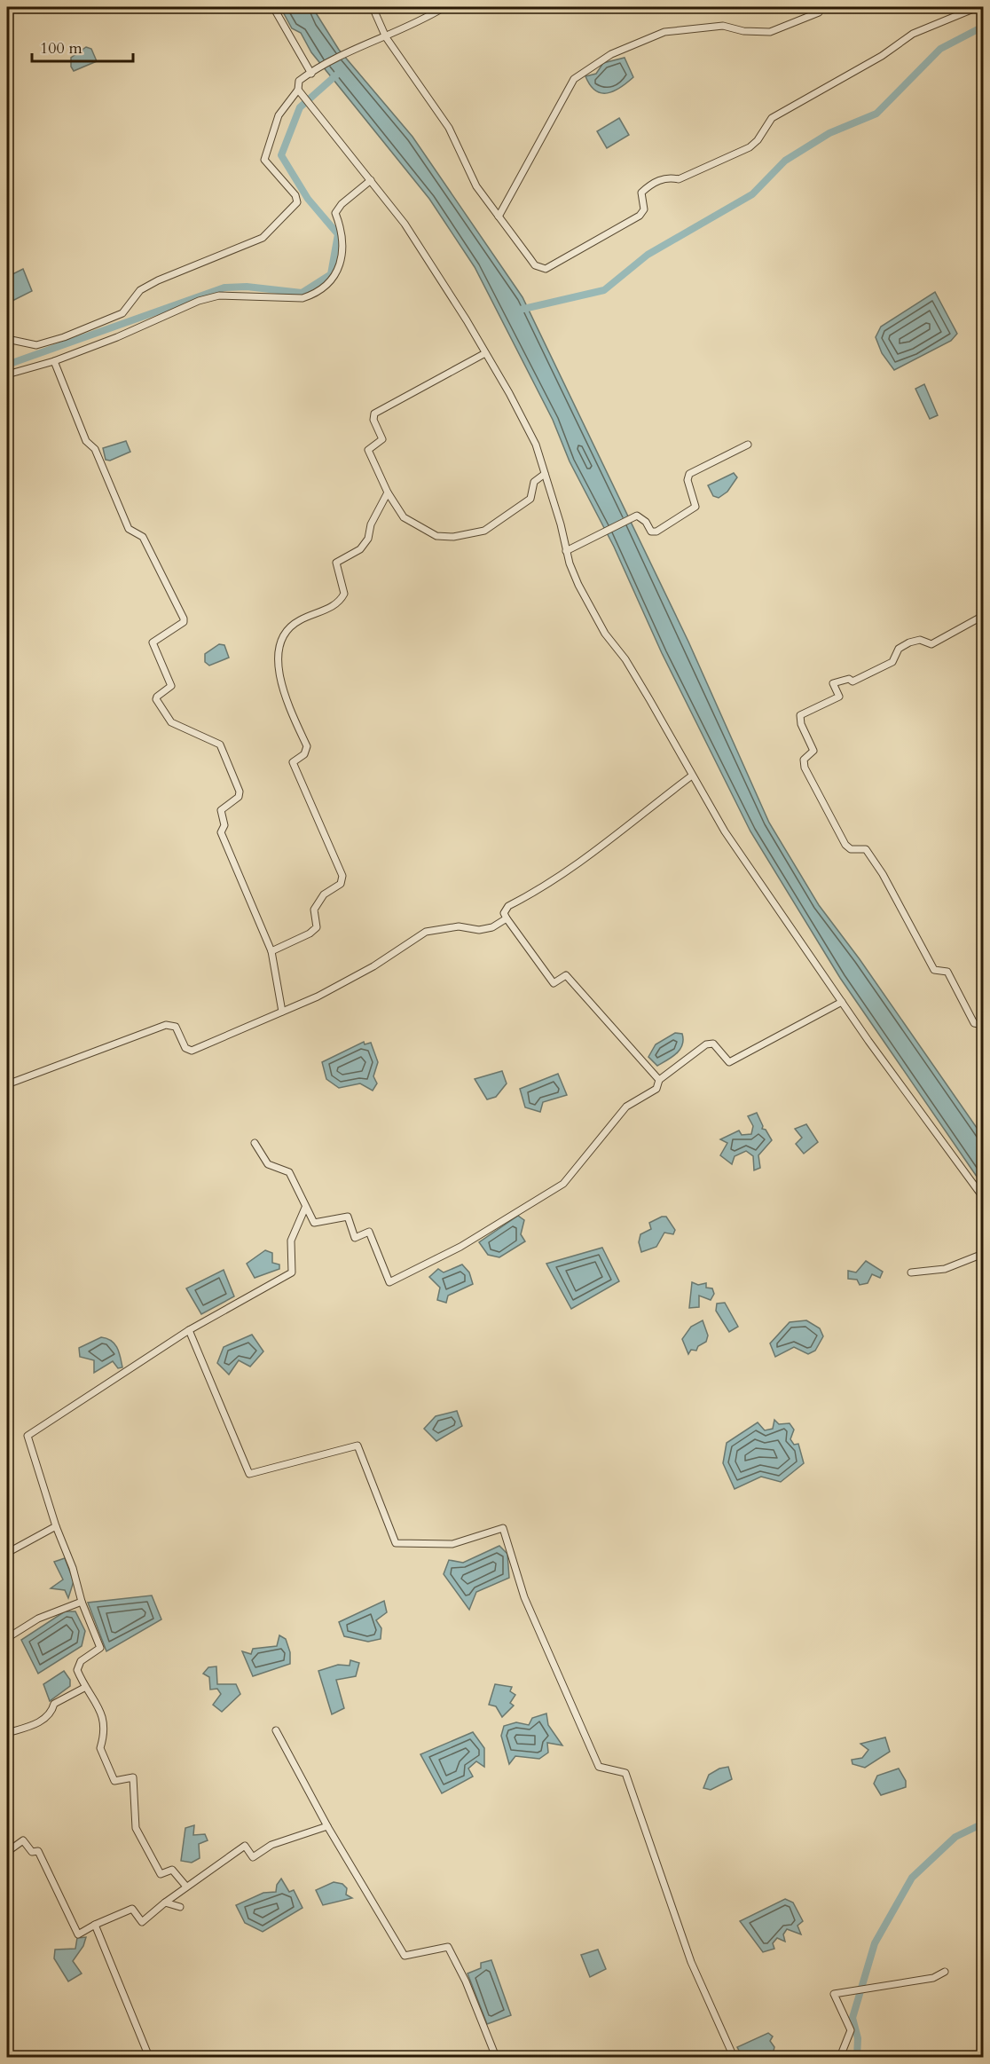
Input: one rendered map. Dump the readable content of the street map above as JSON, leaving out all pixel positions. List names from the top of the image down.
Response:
{
  "scale_bar": "100 m"
}
